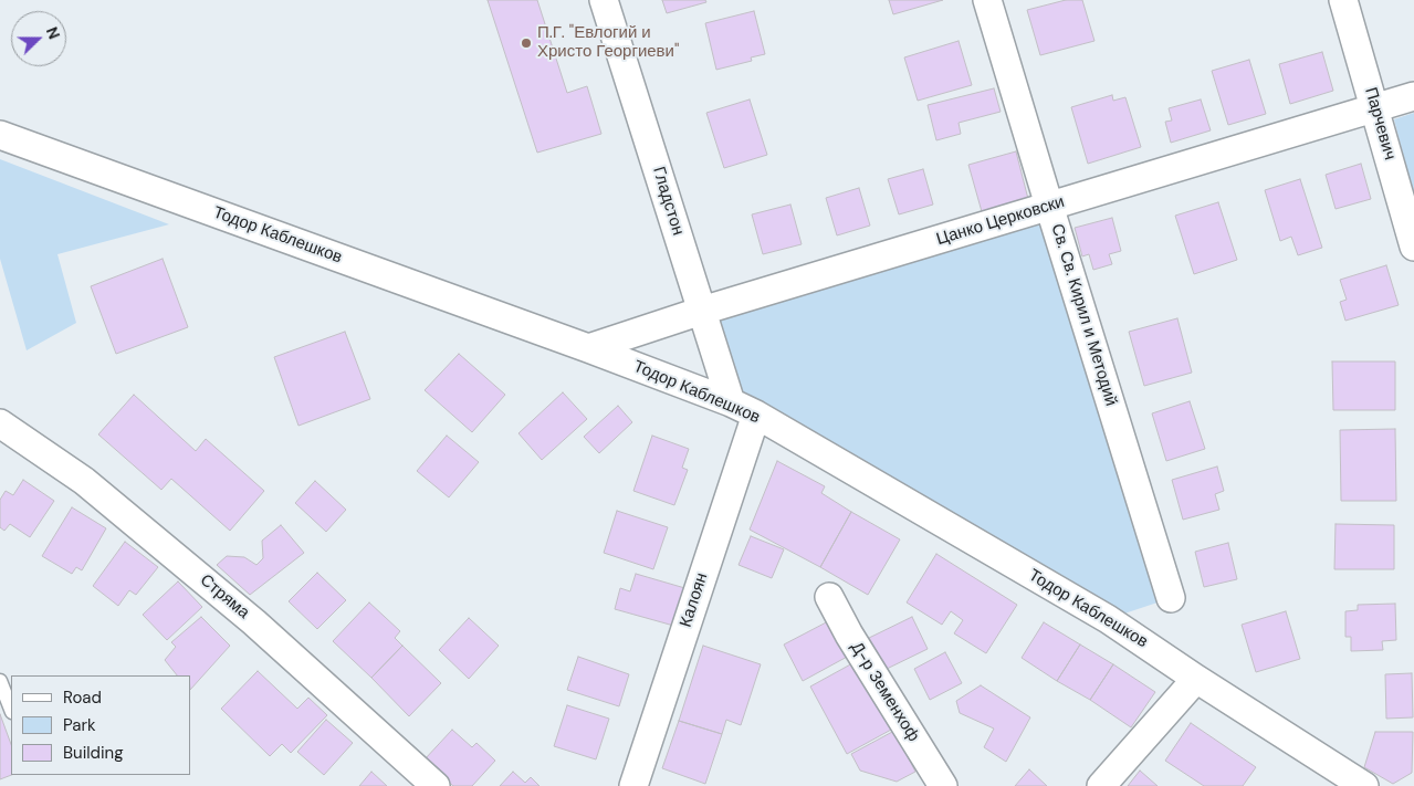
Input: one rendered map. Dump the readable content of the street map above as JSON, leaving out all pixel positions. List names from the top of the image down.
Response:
{
  "streets": {
    "street": [
      "Парчевич",
      "Гладстон",
      "Цанко Церковски",
      "Тодор Каблешков",
      "Св. Св. Кирил и Методий",
      "Стряма",
      "Калоян",
      "Д-р Земенхоф"
    ]
  },
  "crossings": [
    ["Парчевич", "Цанко Церковски"],
    ["Гладстон", "Цанко Церковски"],
    ["Гладстон", "Тодор Каблешков"],
    ["Цанко Церковски", "Тодор Каблешков"],
    ["Цанко Церковски", "Св. Св. Кирил и Методий"],
    ["Тодор Каблешков", "Калоян"]
  ],
  "places": ["П.Г. \"Евлогий и Христо Георгиеви\""],
  "legend": ["Road", "Park", "Building"],
  "north": "right"
}
